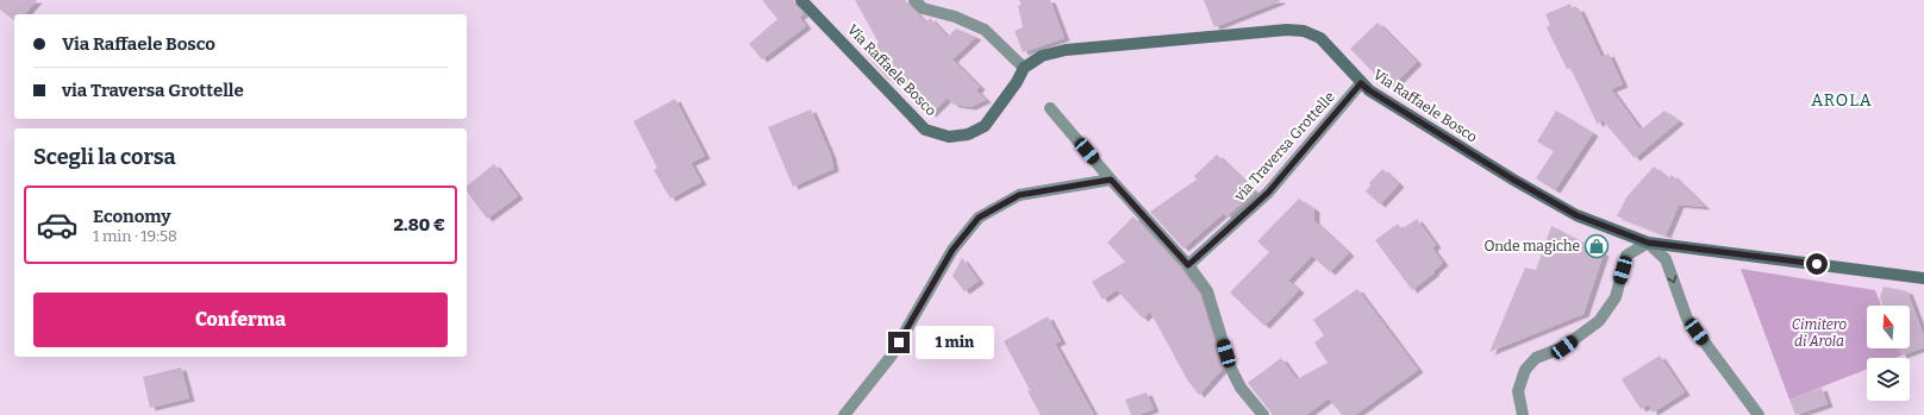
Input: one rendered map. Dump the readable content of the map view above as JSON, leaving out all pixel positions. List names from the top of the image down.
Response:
{
  "streets": {
    "street": ["Via Raffaele Bosco", "via Traversa Grottelle"]
  },
  "crossings": [
    ["Via Raffaele Bosco", "via Traversa Grottelle"]
  ],
  "districts": ["AROLA"],
  "parks": ["Cimitero di Arola"],
  "places": {
    "shop": ["Onde magiche"]
  },
  "north": "top",
  "page": {
    "banner": ["Via Raffaele Bosco", "via Traversa Grottelle"],
    "heading": "Scegli la corsa",
    "list": [
      {
        "name": "Economy",
        "note": "1 min · 19:58",
        "value": "2.80 €"
      }
    ],
    "buttons": "Conferma",
    "bubble": "1 min"
  }
}
